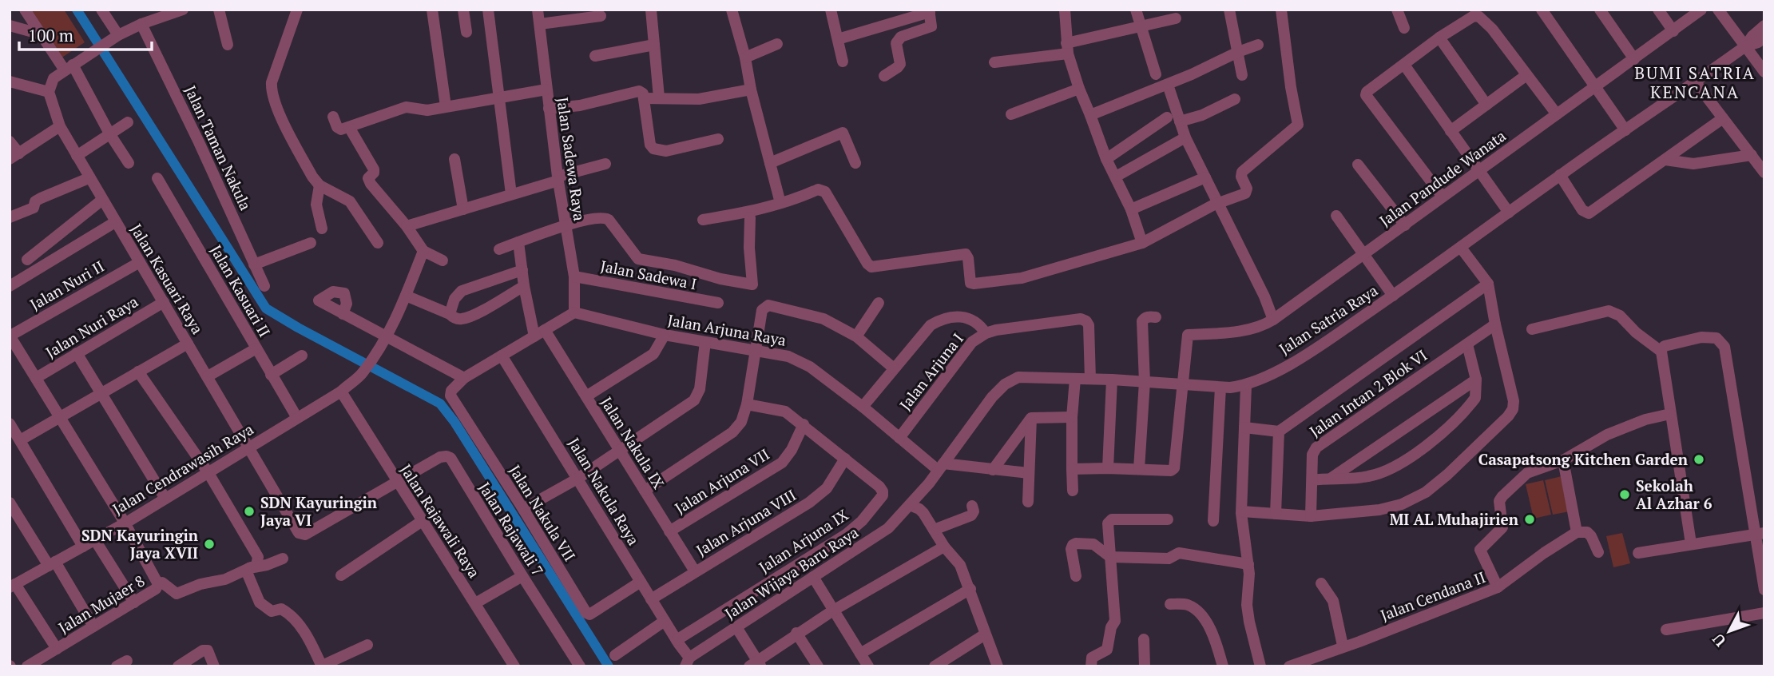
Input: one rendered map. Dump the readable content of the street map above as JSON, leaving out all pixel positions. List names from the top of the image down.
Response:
{
  "streets": {
    "street": [
      "Jalan Taman Nakula",
      "Jalan Sadewa Raya",
      "Jalan Pandude Wanata",
      "Jalan Sadewa I",
      "Jalan Kasuari Raya",
      "Jalan Nuri II",
      "Jalan Kasuari II",
      "Jalan Satria Raya",
      "Jalan Nuri Raya",
      "Jalan Arjuna Raya",
      "Jalan Arjuna I",
      "Jalan Intan 2 Blok VI",
      "Jalan Nakula IX",
      "Jalan Cendrawasih Raya",
      "Jalan Arjuna VII",
      "Jalan Nakula Raya",
      "Jalan Nakula VII",
      "Jalan Rajawali Raya",
      "Jalan Arjuna VIII",
      "Jalan Rajawali 7",
      "Jalan Arjuna IX",
      "Jalan Wijaya Baru Raya",
      "Jalan Cendana II",
      "Jalan Mujaer 8"
    ]
  },
  "crossings": [
    ["Jalan Sadewa Raya", "Jalan Sadewa I"],
    ["Jalan Sadewa Raya", "Jalan Arjuna Raya"],
    ["Jalan Pandude Wanata", "Jalan Satria Raya"],
    ["Jalan Kasuari Raya", "Jalan Nuri II"],
    ["Jalan Kasuari Raya", "Jalan Nuri Raya"],
    ["Jalan Kasuari Raya", "Jalan Cendrawasih Raya"],
    ["Jalan Kasuari Raya", "Jalan Rajawali Raya"],
    ["Jalan Kasuari Raya", "Jalan Rajawali 7"],
    ["Jalan Nuri II", "Jalan Mujaer 8"],
    ["Jalan Kasuari II", "Jalan Cendrawasih Raya"],
    ["Jalan Satria Raya", "Jalan Arjuna Raya"],
    ["Jalan Satria Raya", "Jalan Arjuna I"],
    ["Jalan Satria Raya", "Jalan Wijaya Baru Raya"],
    ["Jalan Nuri Raya", "Jalan Mujaer 8"],
    ["Jalan Arjuna Raya", "Jalan Arjuna I"],
    ["Jalan Nakula IX", "Jalan Arjuna VII"],
    ["Jalan Nakula IX", "Jalan Arjuna VIII"],
    ["Jalan Cendrawasih Raya", "Jalan Rajawali Raya"],
    ["Jalan Cendrawasih Raya", "Jalan Mujaer 8"],
    ["Jalan Arjuna VII", "Jalan Arjuna IX"],
    ["Jalan Nakula Raya", "Jalan Nakula VII"],
    ["Jalan Nakula Raya", "Jalan Arjuna VIII"],
    ["Jalan Nakula Raya", "Jalan Arjuna IX"],
    ["Jalan Nakula Raya", "Jalan Wijaya Baru Raya"],
    ["Jalan Rajawali Raya", "Jalan Rajawali 7"],
    ["Jalan Arjuna VIII", "Jalan Arjuna IX"],
    ["Jalan Arjuna IX", "Jalan Wijaya Baru Raya"]
  ],
  "districts": ["BUMI SATRIA KENCANA"],
  "places": [
    "Casapatsong Kitchen Garden",
    "Sekolah Al Azhar 6",
    "SDN Kayuringin Jaya VI",
    "MI AL Muhajirien",
    "SDN Kayuringin Jaya XVII"
  ],
  "scale_bar": "100 m",
  "north": "bottom left"
}
